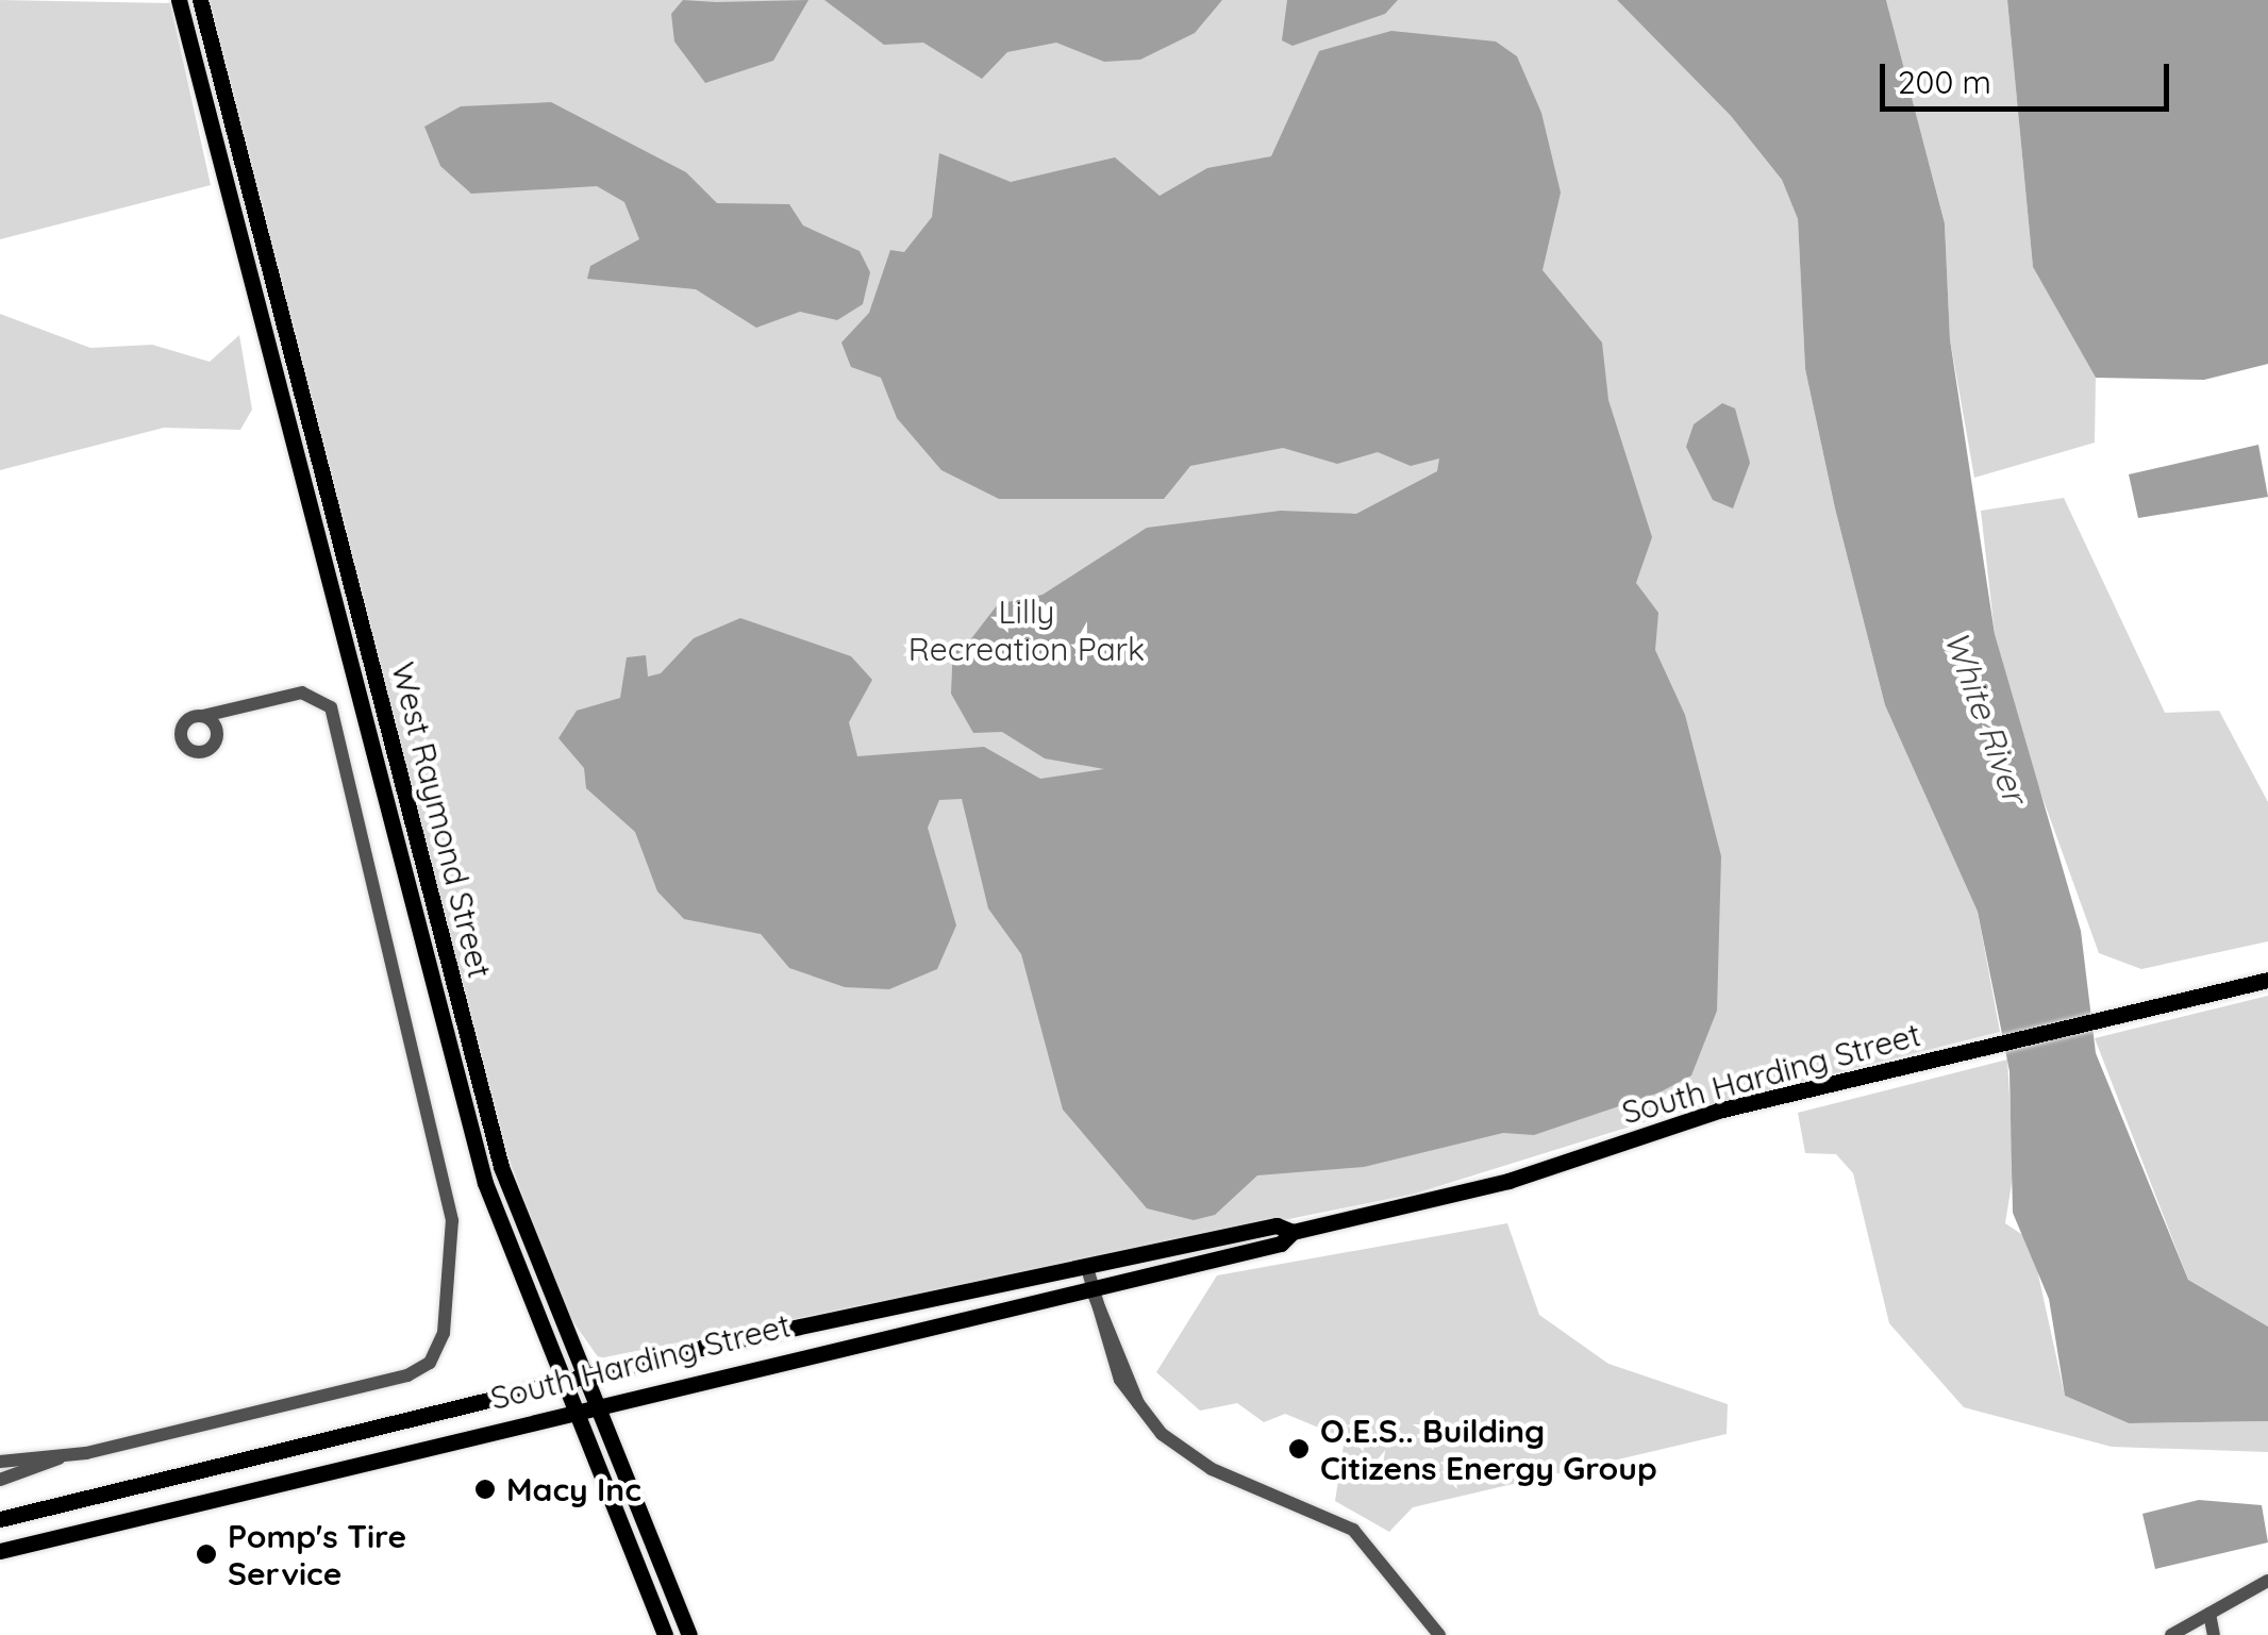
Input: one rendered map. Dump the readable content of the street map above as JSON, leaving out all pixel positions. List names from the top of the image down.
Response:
{
  "streets": {
    "main road": ["West Raymond Street", "South Harding Street"]
  },
  "crossings": [
    ["West Raymond Street", "South Harding Street"]
  ],
  "water": ["White River"],
  "parks": ["Lilly Recreation Park"],
  "places": ["O.E.S.. Building Citizens Energy Group", "Macy Inc", "Pomp's Tire Service"],
  "scale_bar": "200 m"
}
